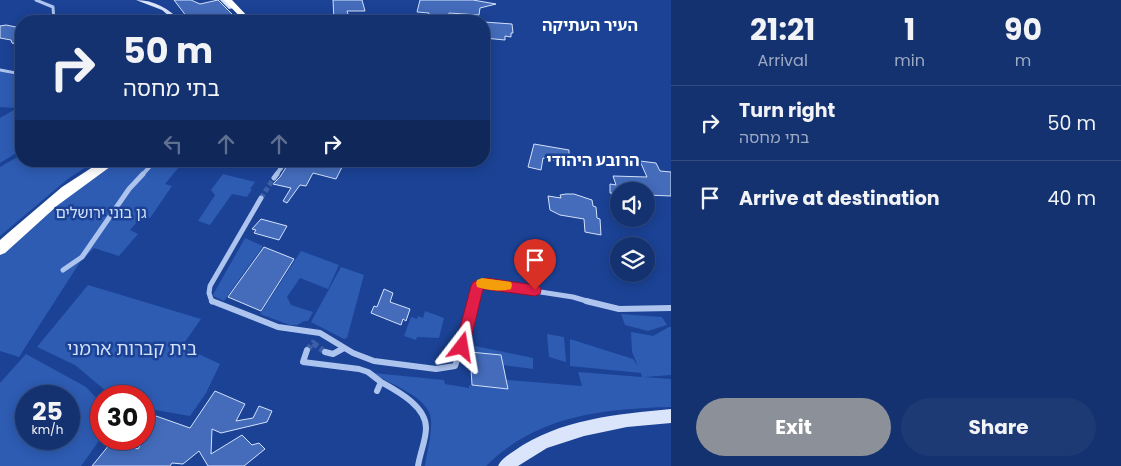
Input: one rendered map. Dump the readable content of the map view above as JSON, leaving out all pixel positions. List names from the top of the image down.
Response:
{
  "districts": ["העיר העתיקה", "הרובע היהודי"],
  "parks": ["גן בוני ירושלים", "בית קברות ארמני"],
  "page": {
    "eta": [
      "21:21",
      "Arrival",
      "1",
      "min",
      "90",
      "m"
    ],
    "turn": ["50 m", "בתי מחסה"],
    "list": [
      {
        "name": "Turn right",
        "note": "בתי מחסה",
        "value": "50 m"
      },
      {
        "name": "Arrive at destination",
        "value": "40 m"
      }
    ],
    "speed": "25 km/h",
    "limit": "30",
    "buttons": ["Exit", "Share"]
  }
}
